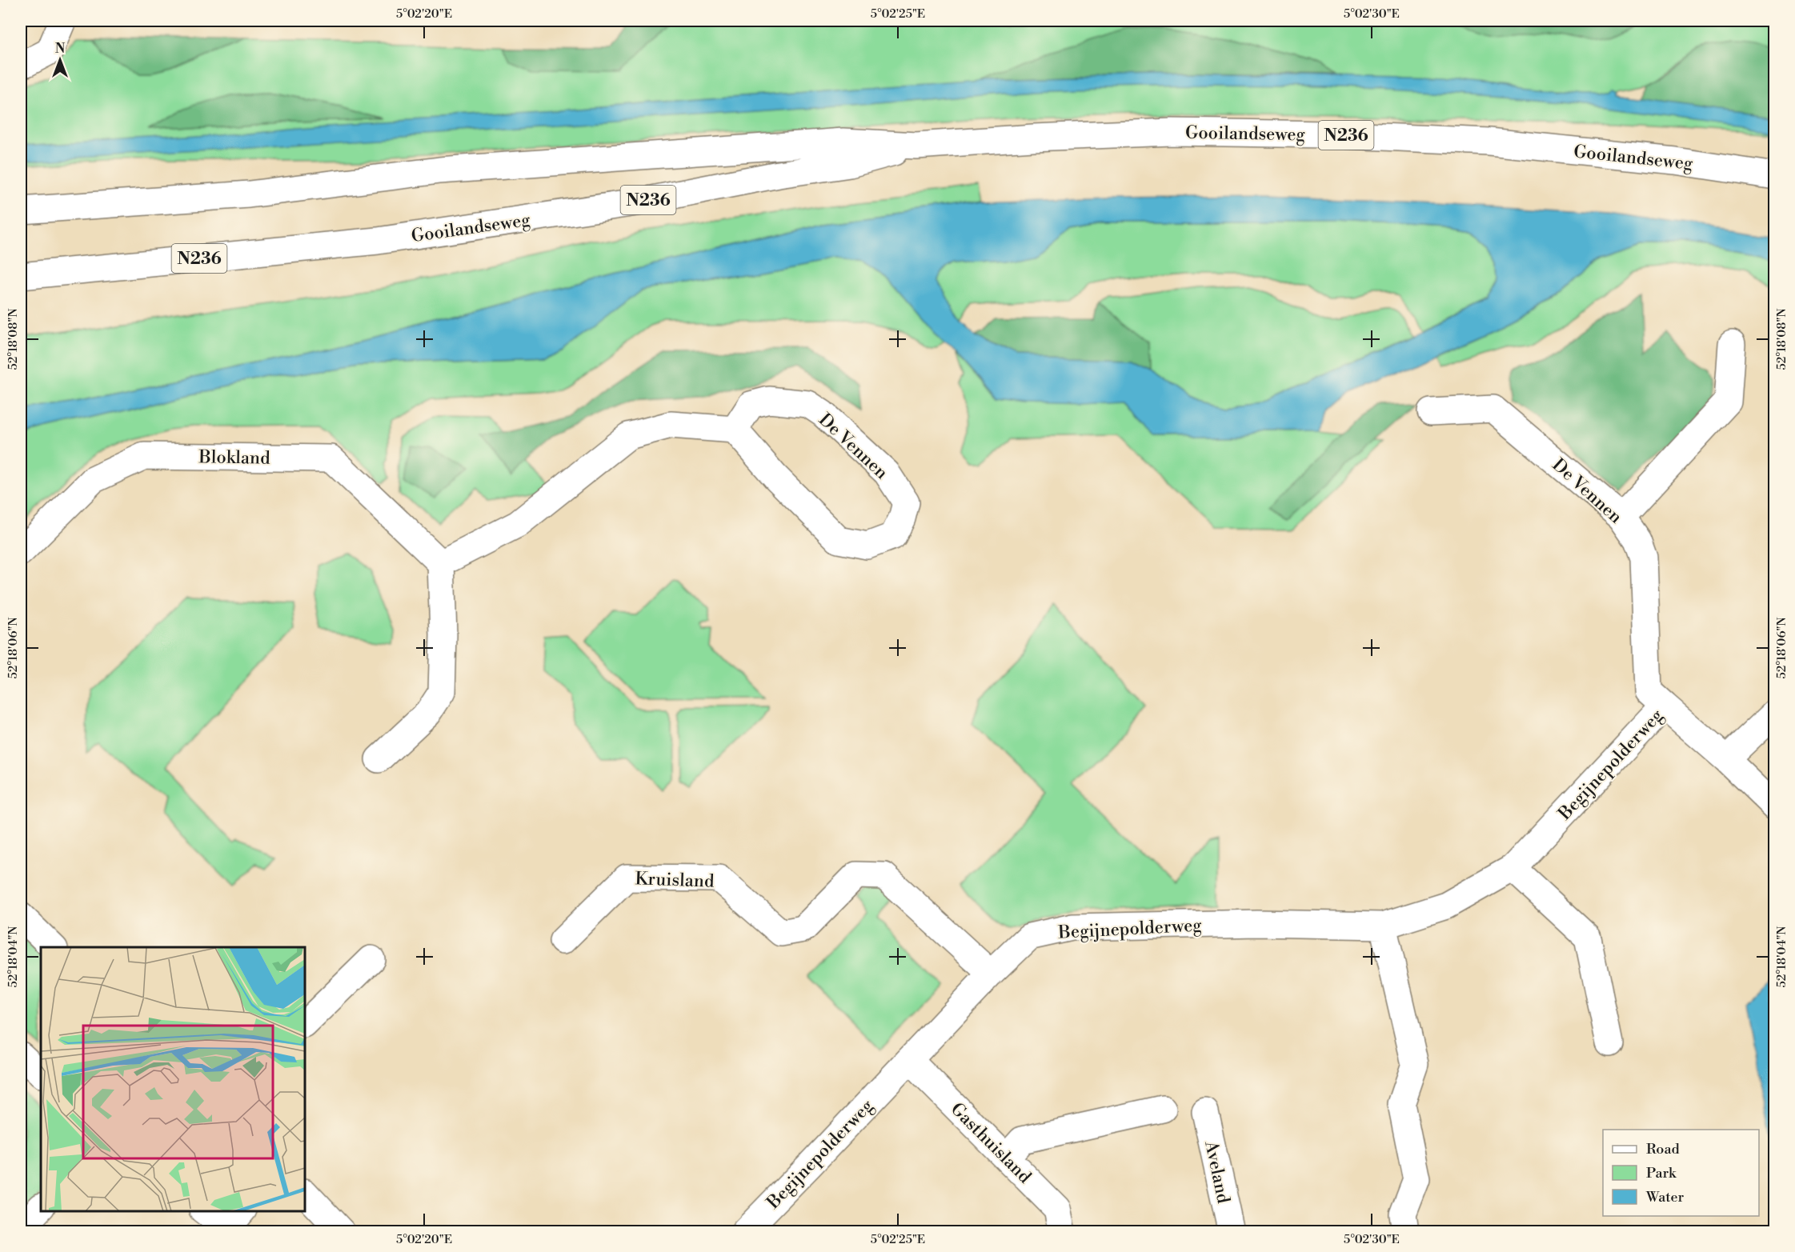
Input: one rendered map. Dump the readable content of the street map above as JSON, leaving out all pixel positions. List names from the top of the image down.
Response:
{
  "streets": {
    "street": [
      "Gooilandseweg",
      "N236",
      "De Vennen",
      "Blokland",
      "Begijnepolderweg",
      "Kruisland",
      "Gasthuisland",
      "Aveland"
    ]
  },
  "crossings": [
    ["De Vennen", "Begijnepolderweg"],
    ["Begijnepolderweg", "Kruisland"],
    ["Begijnepolderweg", "Gasthuisland"]
  ],
  "legend": ["Road", "Park", "Water"],
  "north": "top",
  "coordinates": [
    "5°02'20\"E",
    "5°02'25\"E",
    "5°02'30\"E",
    "52°18'08\"N",
    "52°18'06\"N",
    "52°18'04\"N"
  ]
}
